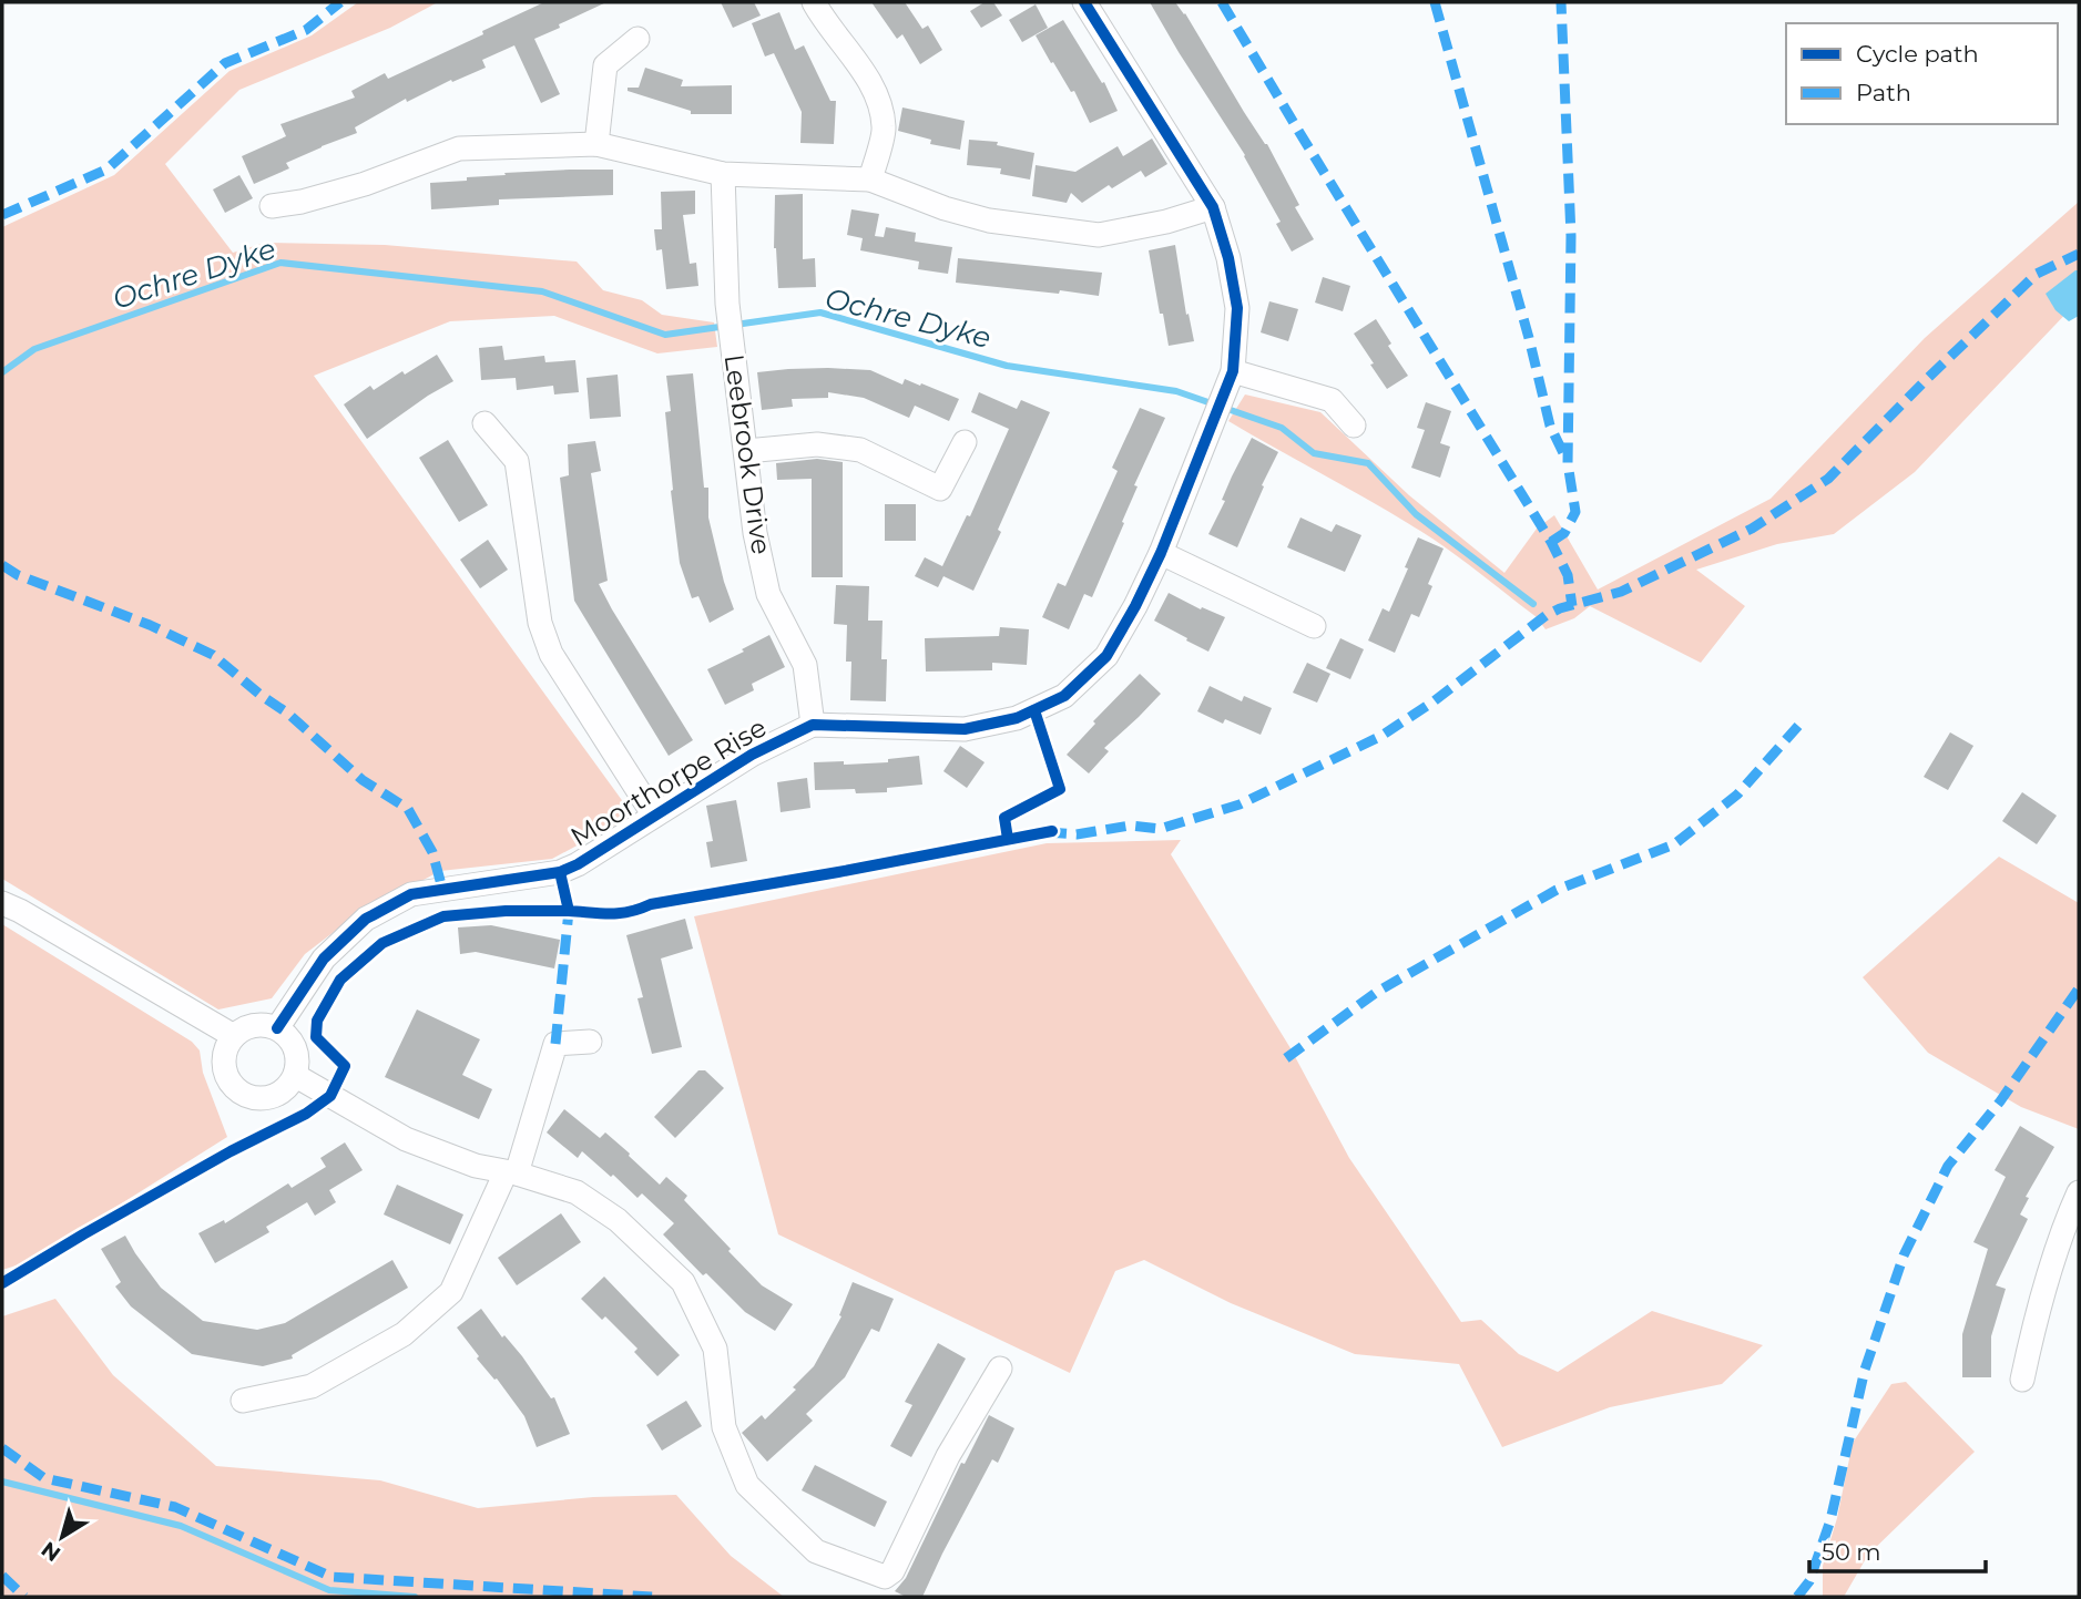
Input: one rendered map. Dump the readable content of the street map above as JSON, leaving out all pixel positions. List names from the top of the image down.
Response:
{
  "streets": {
    "street": ["Leebrook Drive", "Moorthorpe Rise"]
  },
  "crossings": [
    ["Leebrook Drive", "Moorthorpe Rise"]
  ],
  "water": ["Ochre Dyke"],
  "legend": ["Cycle path", "Path"],
  "scale_bar": "50 m",
  "north": "bottom left"
}
